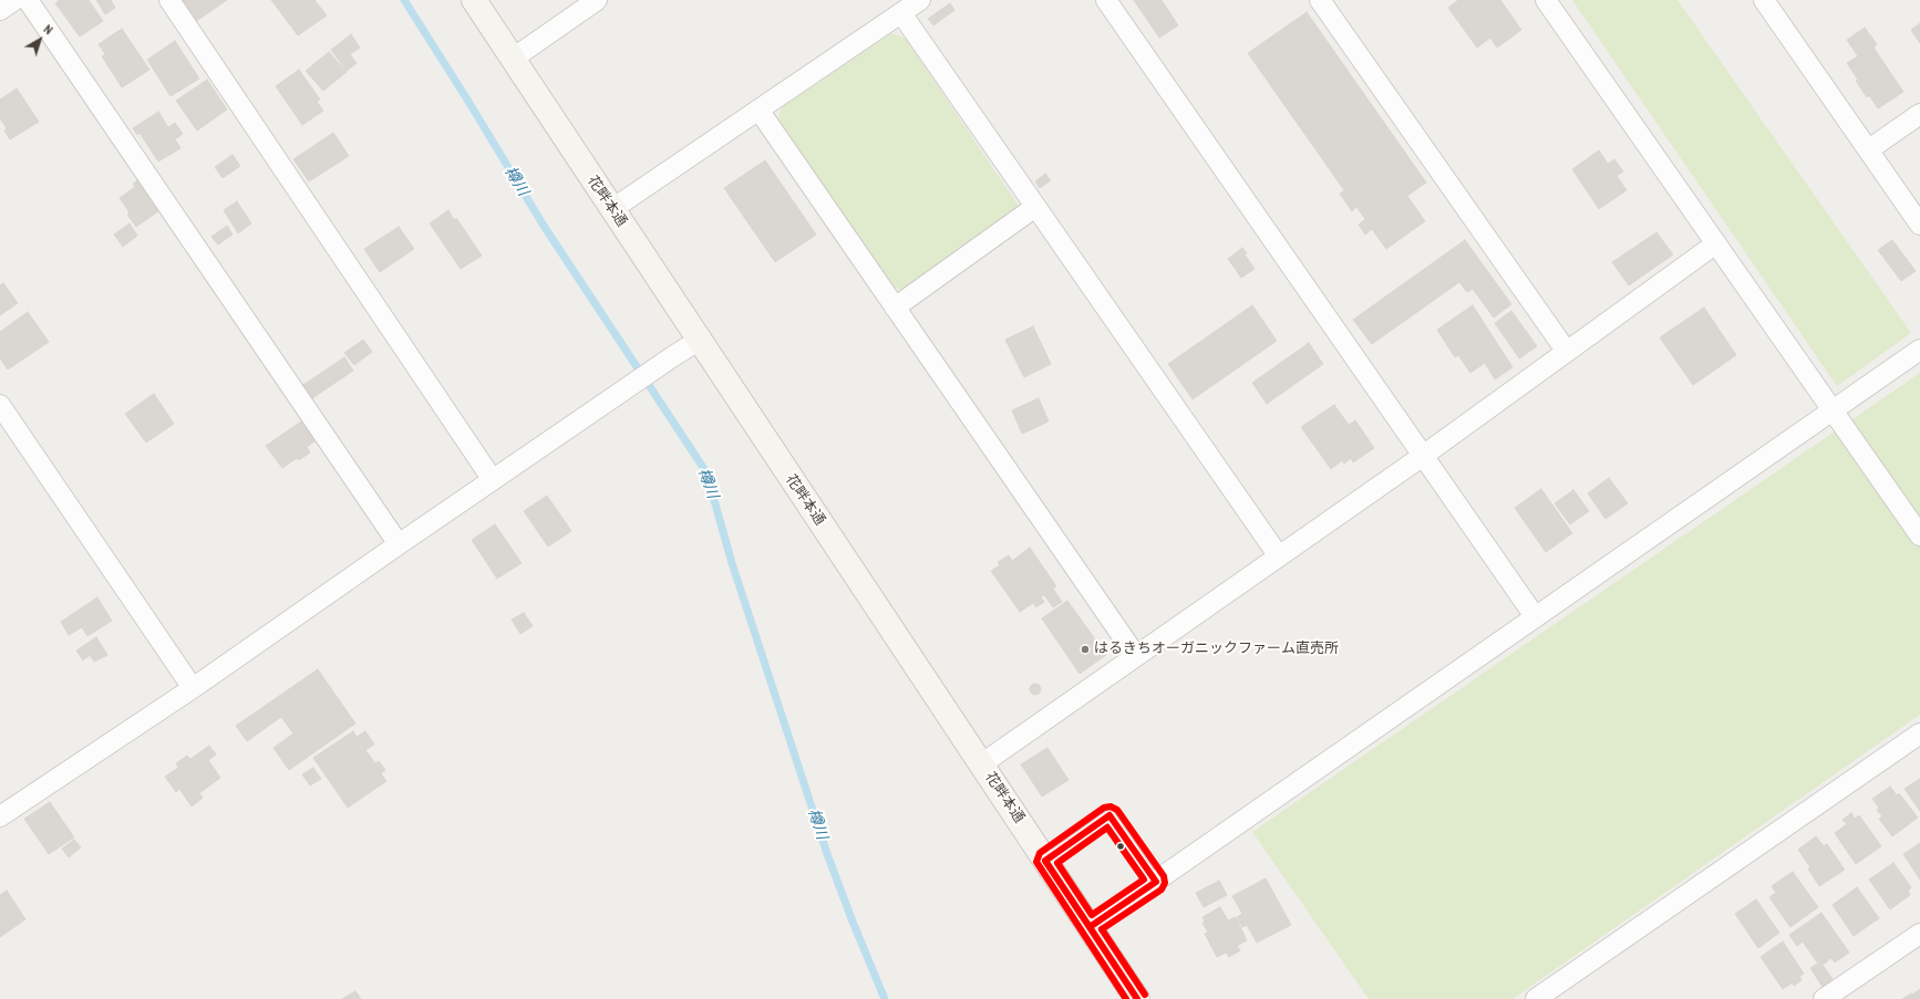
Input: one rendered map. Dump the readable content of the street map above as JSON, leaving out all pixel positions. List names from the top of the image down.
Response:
{
  "streets": {
    "street": ["花畔本通"]
  },
  "water": ["樽川"],
  "places": ["はるきちオーガニックファーム直売所"],
  "north": "top right"
}
